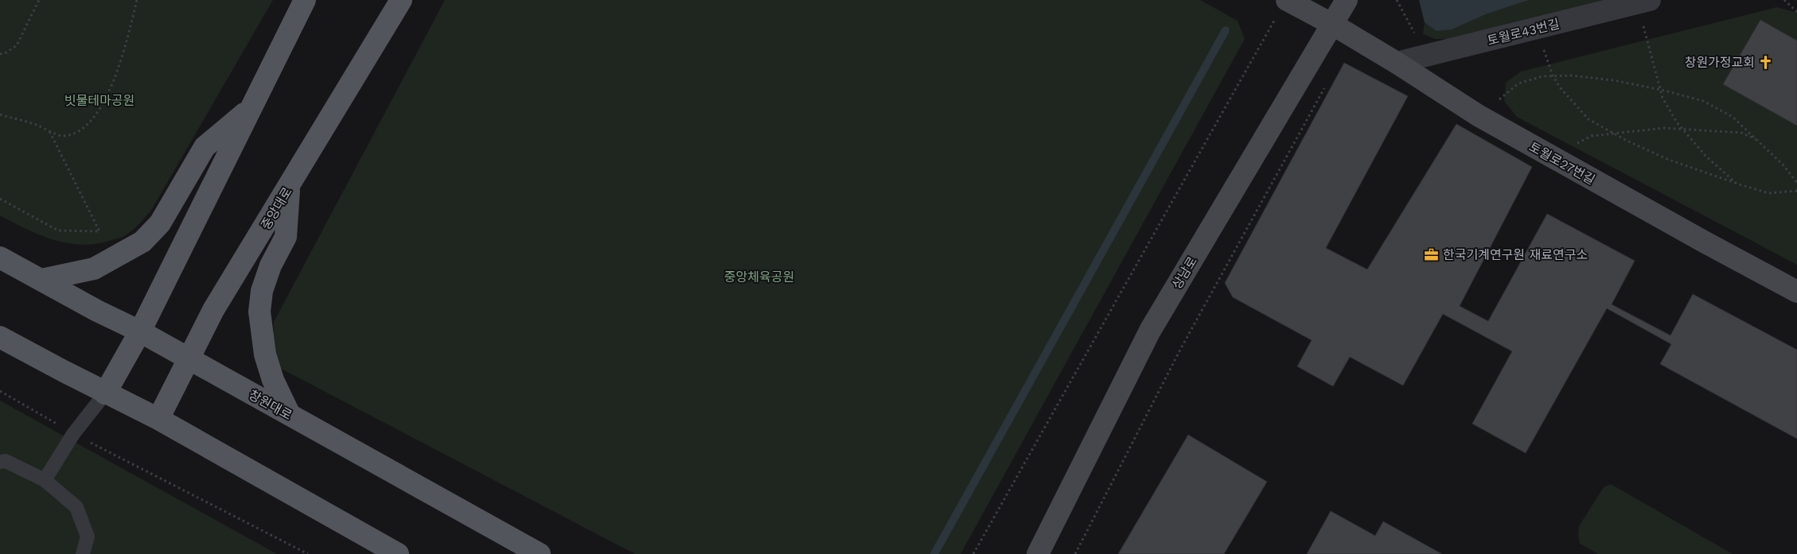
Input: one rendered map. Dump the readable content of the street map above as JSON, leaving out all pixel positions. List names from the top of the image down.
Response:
{
  "streets": {
    "main road": [
      "토월로27번길",
      "중앙대로",
      "상남로",
      "창원대로"
    ],
    "street": ["토월로43번길"]
  },
  "crossings": [
    ["토월로43번길", "토월로27번길"],
    ["토월로27번길", "상남로"],
    ["중앙대로", "창원대로"]
  ],
  "parks": ["빗물테마공원", "중앙체육공원"],
  "places": {
    "church": ["창원가정교회"],
    "office": ["한국기계연구원 재료연구소"]
  }
}
